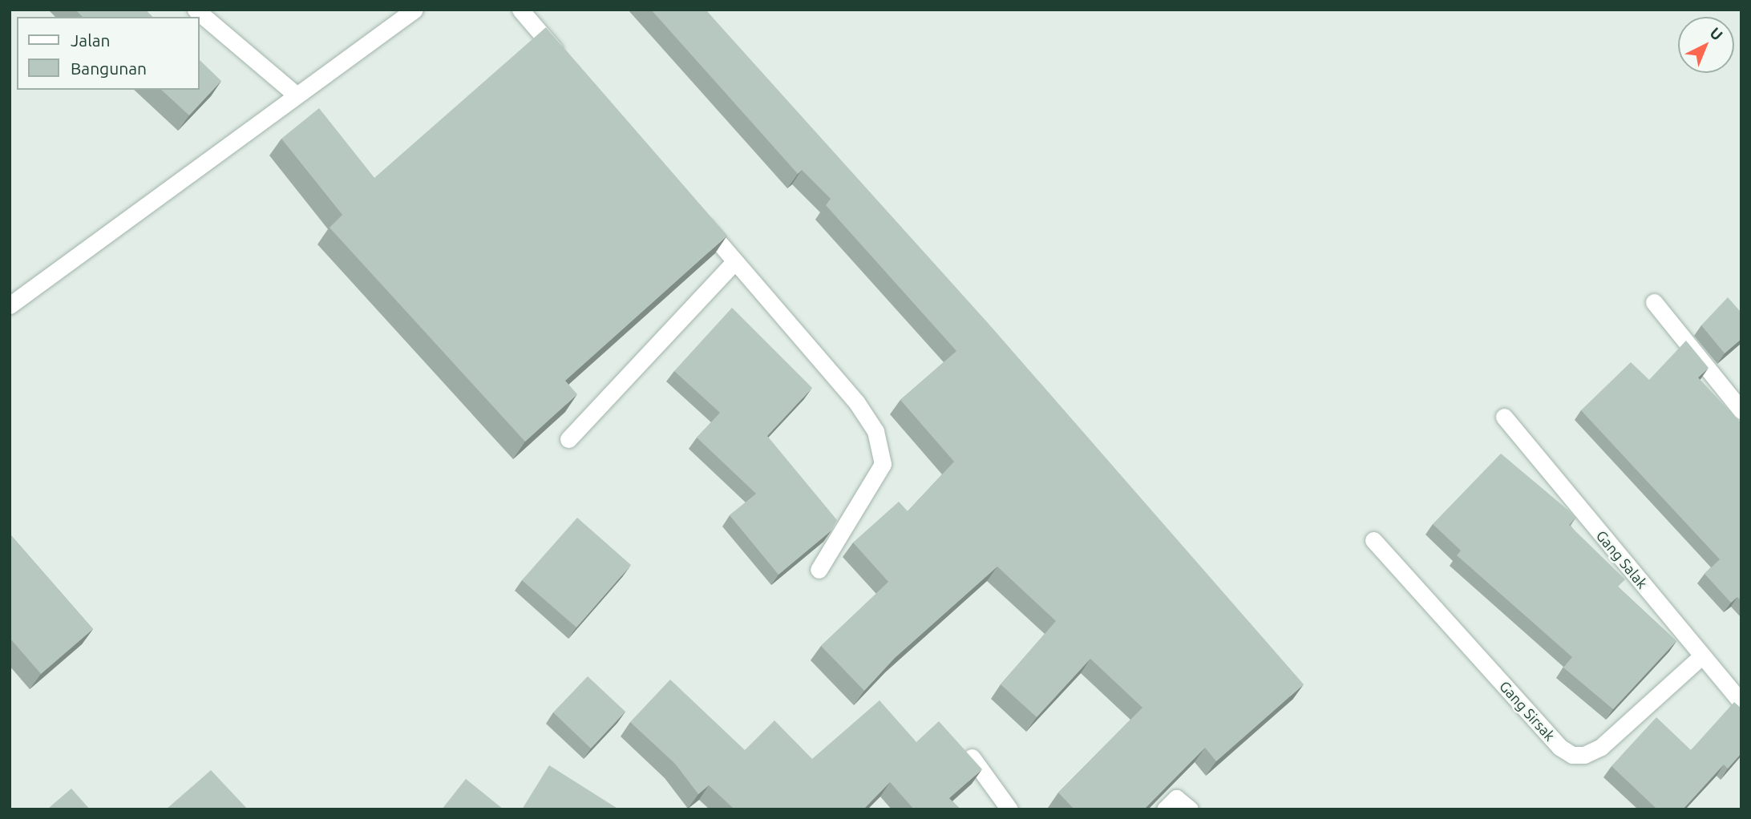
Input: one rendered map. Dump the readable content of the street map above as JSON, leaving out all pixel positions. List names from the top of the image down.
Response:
{
  "streets": {
    "street": ["Gang Salak", "Gang Sirsak"]
  },
  "crossings": [
    ["Gang Salak", "Gang Sirsak"]
  ],
  "legend": ["Jalan", "Bangunan"],
  "north": "top right"
}
